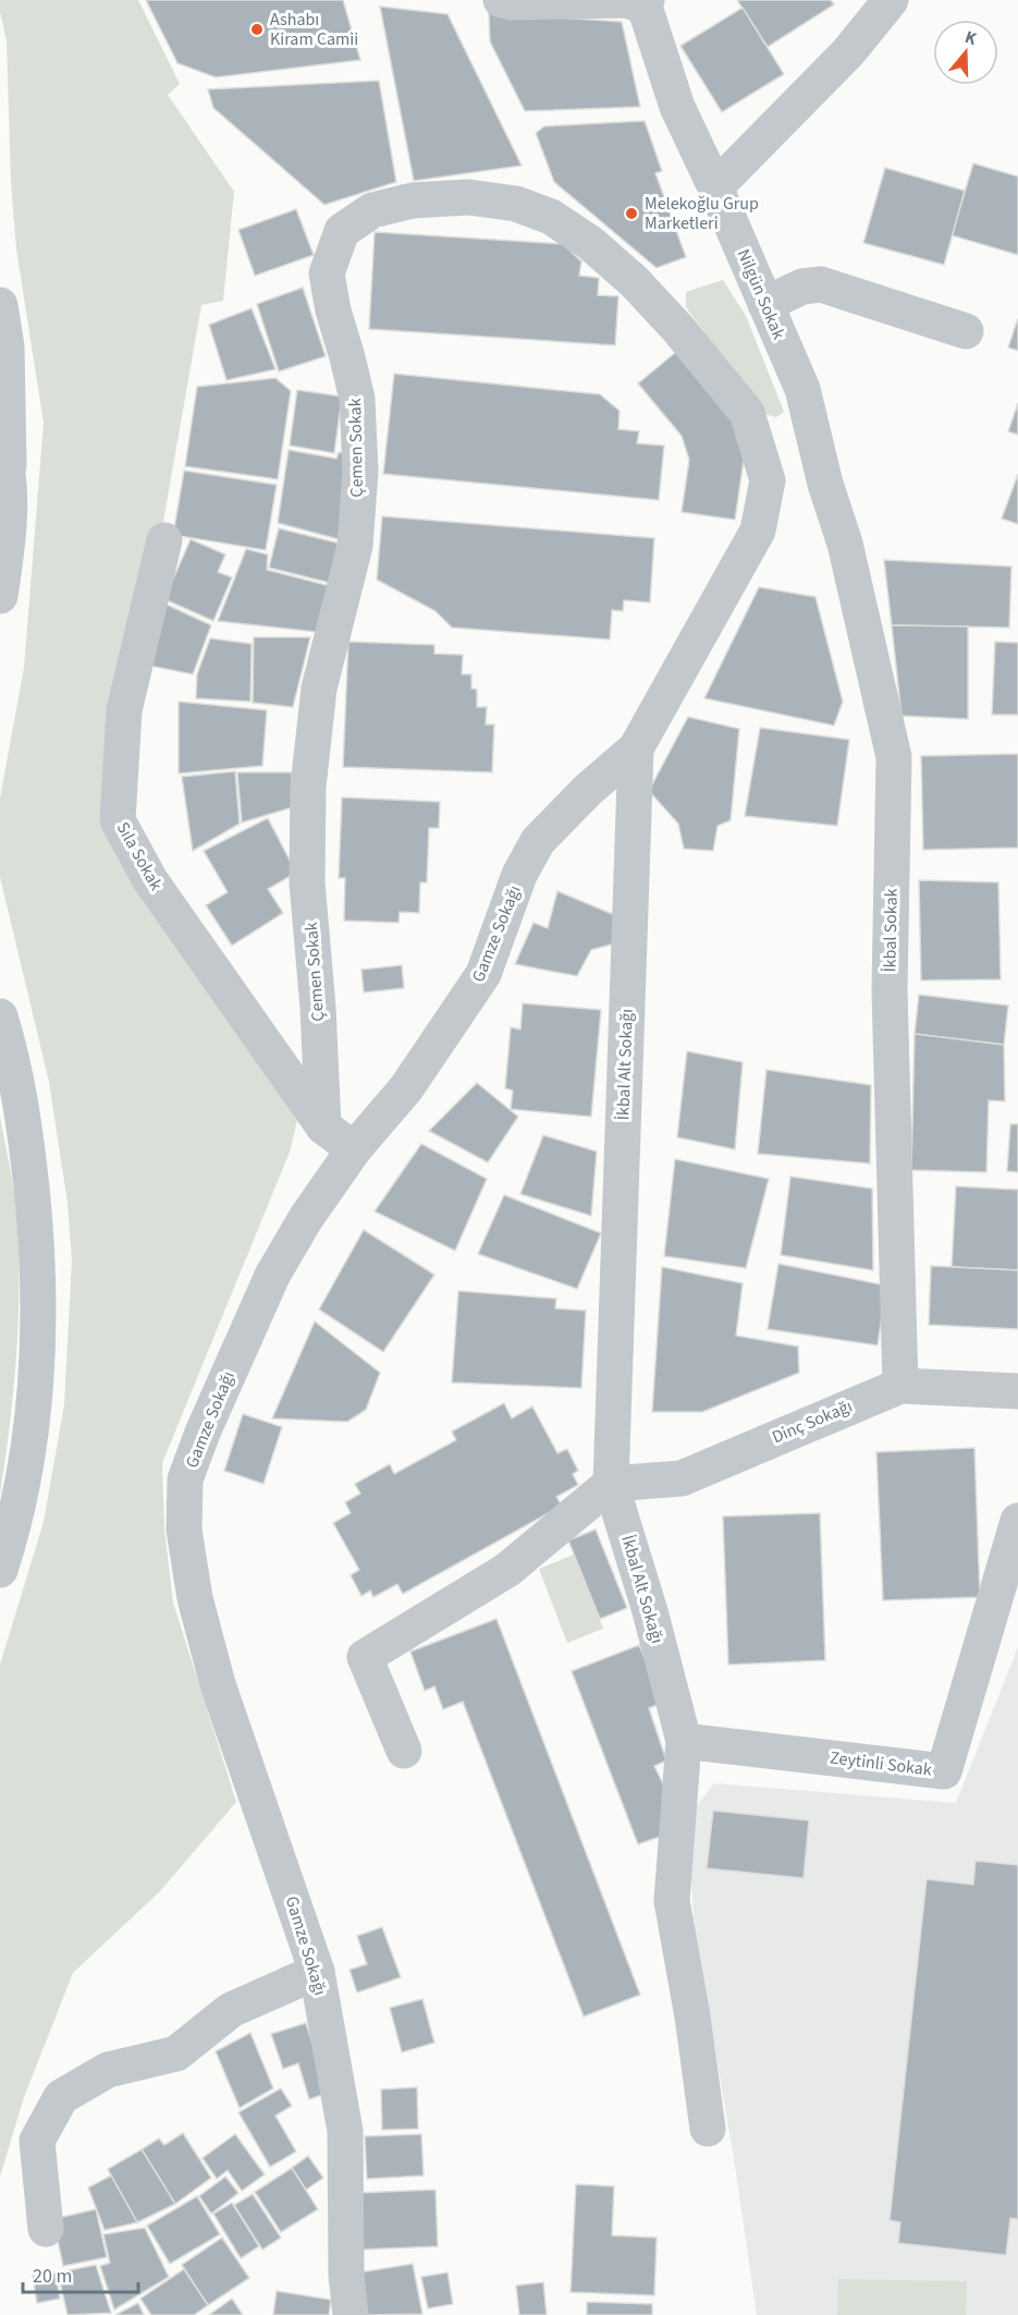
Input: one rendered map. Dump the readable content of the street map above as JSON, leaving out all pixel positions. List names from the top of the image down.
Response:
{
  "streets": {
    "street": [
      "Nilgün Sokak",
      "Çemen Sokak",
      "Sıla Sokak",
      "İkbal Sokak",
      "Gamze Sokağı",
      "İkbal Alt Sokağı",
      "Dinç Sokağı",
      "Zeytinli Sokak"
    ]
  },
  "crossings": [
    ["Nilgün Sokak", "İkbal Sokak"],
    ["Çemen Sokak", "Sıla Sokak"],
    ["Çemen Sokak", "İkbal Alt Sokağı"],
    ["İkbal Sokak", "Dinç Sokağı"],
    ["Gamze Sokağı", "İkbal Alt Sokağı"],
    ["İkbal Alt Sokağı", "Dinç Sokağı"],
    ["İkbal Alt Sokağı", "Zeytinli Sokak"]
  ],
  "places": ["Ashabı Kiram Camii", "Melekoğlu Grup Marketleri"],
  "scale_bar": "20 m",
  "north": "top"
}
